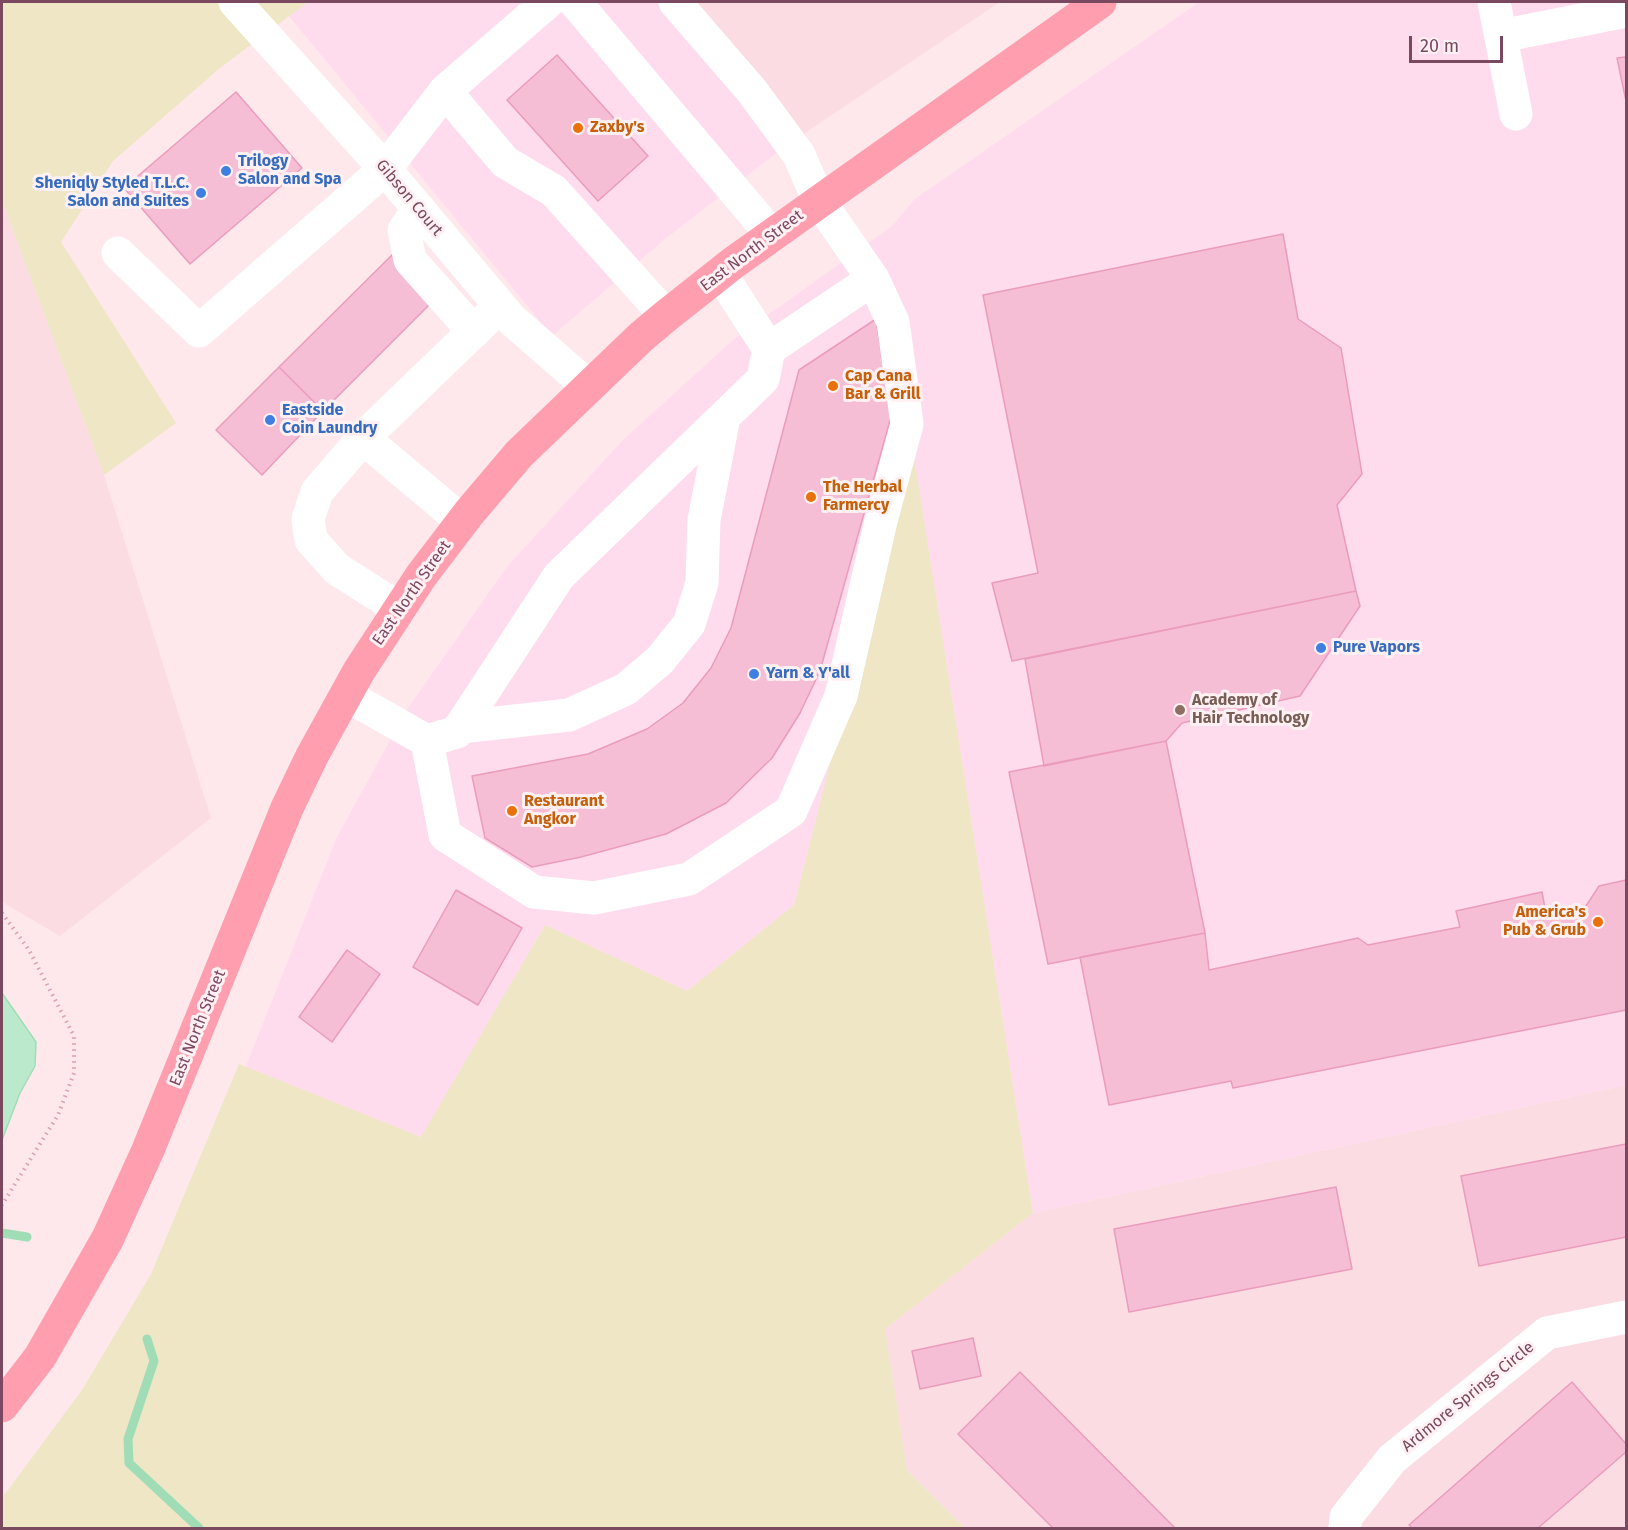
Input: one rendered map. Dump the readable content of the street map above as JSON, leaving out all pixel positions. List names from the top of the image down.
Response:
{
  "streets": {
    "main road": ["East North Street"],
    "street": ["Gibson Court", "Ardmore Springs Circle"]
  },
  "crossings": [
    ["Gibson Court", "East North Street"]
  ],
  "places": [
    "Zaxby's",
    "Trilogy Salon and Spa",
    "Sheniqly Styled T.L.C. Salon and Suites",
    "Cap Cana Bar & Grill",
    "Eastside Coin Laundry",
    "The Herbal Farmercy",
    "Pure Vapors",
    "Yarn & Y'all",
    "Academy of Hair Technology",
    "Restaurant Angkor",
    "America's Pub & Grub"
  ],
  "scale_bar": "20 m"
}
